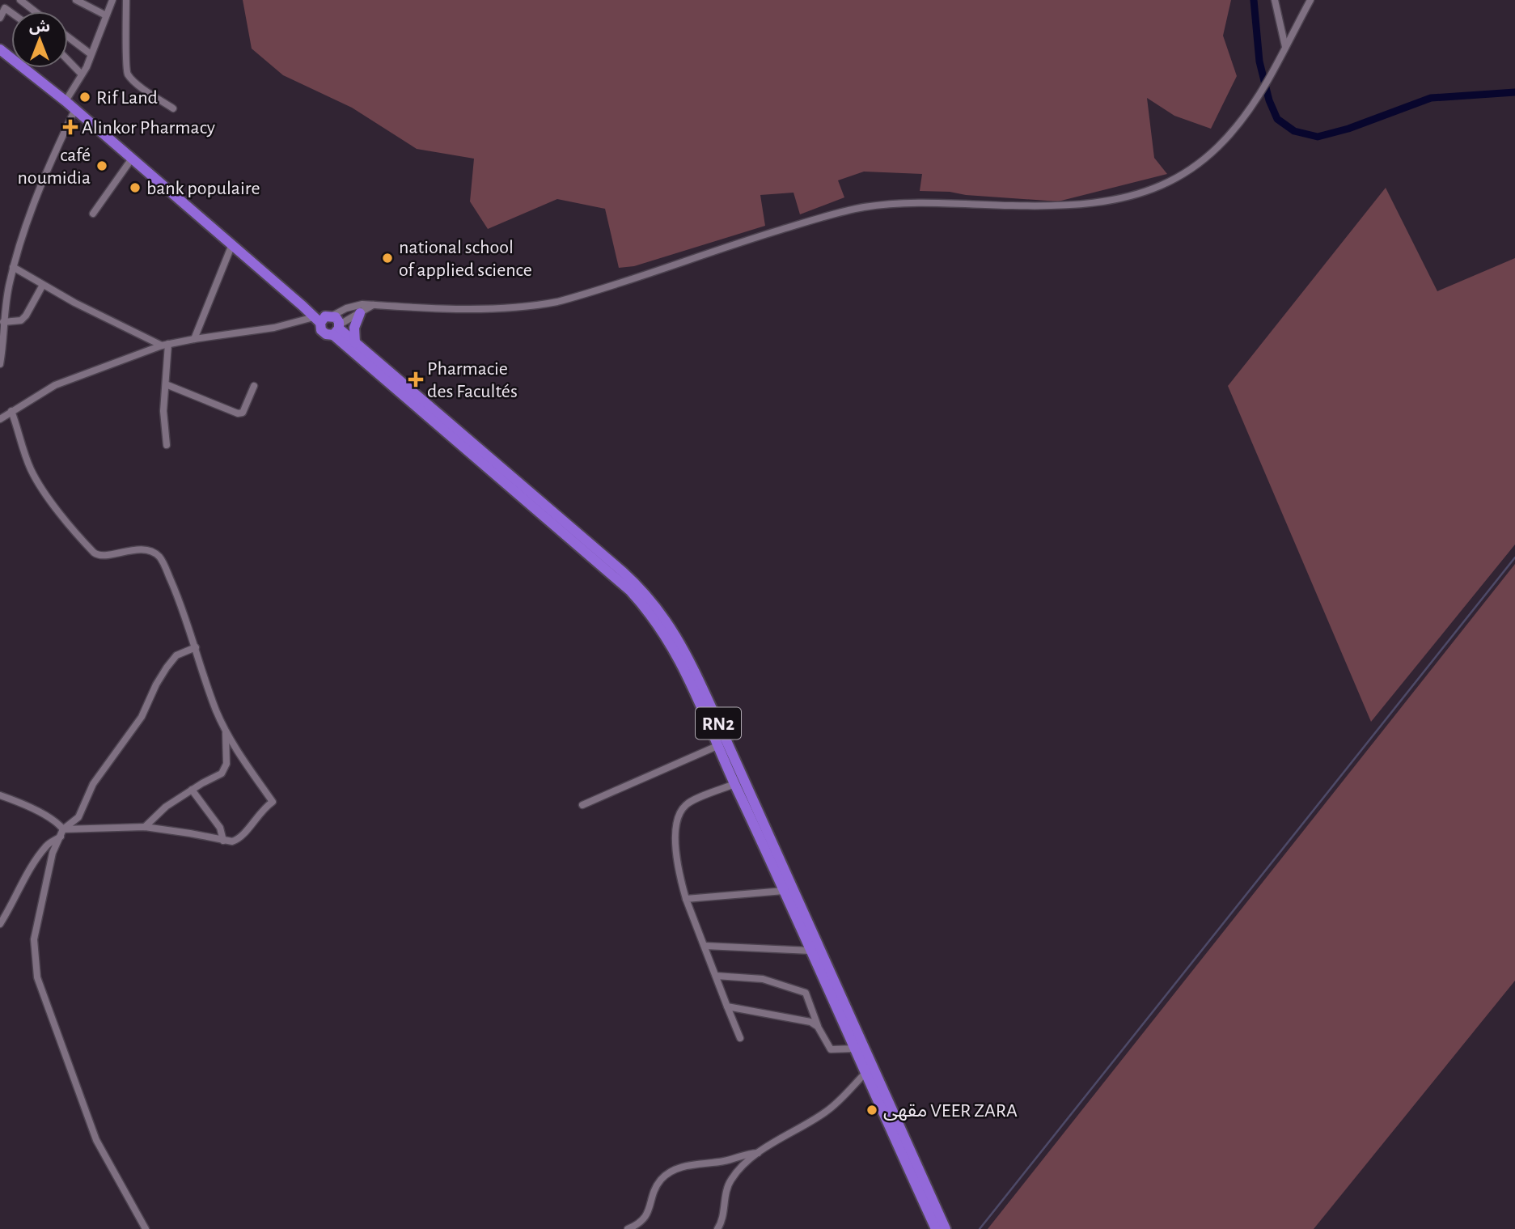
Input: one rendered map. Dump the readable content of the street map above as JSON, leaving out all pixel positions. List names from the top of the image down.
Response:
{
  "streets": {
    "highway": ["RN2"]
  },
  "places": {
    "other": [
      "Rif Land",
      "café noumidia",
      "bank populaire",
      "national school of applied science",
      "مقهى VEER ZARA"
    ],
    "health": ["Alinkor Pharmacy", "Pharmacie des Facultés"]
  },
  "north": "top"
}
